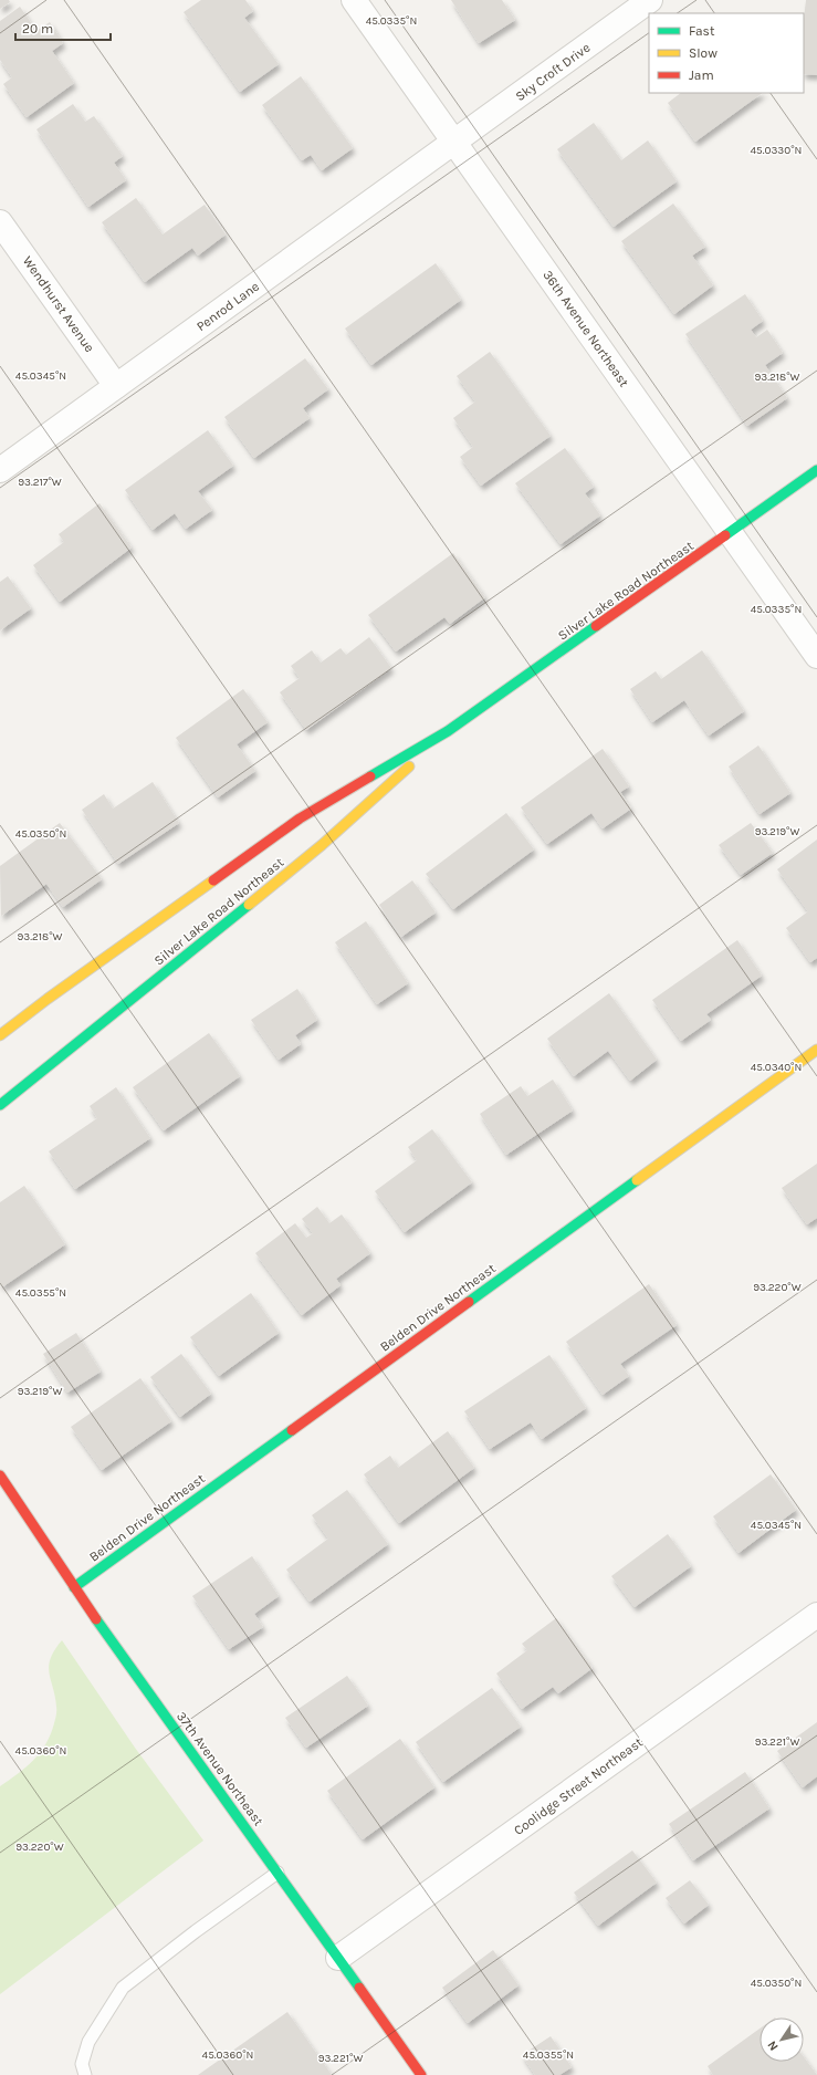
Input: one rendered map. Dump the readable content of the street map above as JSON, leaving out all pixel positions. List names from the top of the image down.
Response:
{
  "streets": {
    "street": [
      "Sky Croft Drive",
      "Wendhurst Avenue",
      "Penrod Lane",
      "36th Avenue Northeast",
      "Silver Lake Road Northeast",
      "Belden Drive Northeast",
      "37th Avenue Northeast",
      "Coolidge Street Northeast"
    ]
  },
  "crossings": [
    ["Sky Croft Drive", "Penrod Lane"],
    ["Sky Croft Drive", "36th Avenue Northeast"],
    ["Wendhurst Avenue", "Penrod Lane"],
    ["Penrod Lane", "36th Avenue Northeast"],
    ["36th Avenue Northeast", "Silver Lake Road Northeast"],
    ["Belden Drive Northeast", "37th Avenue Northeast"],
    ["37th Avenue Northeast", "Coolidge Street Northeast"]
  ],
  "legend": ["Fast", "Slow", "Jam"],
  "scale_bar": "20 m",
  "north": "bottom left",
  "coordinates": [
    "45.0335°N",
    "45.0330°N",
    "45.0345°N",
    "93.218°W",
    "93.217°W",
    "93.219°W",
    "45.0350°N",
    "45.0340°N",
    "93.220°W",
    "45.0355°N",
    "93.221°W",
    "45.0360°N"
  ]
}
